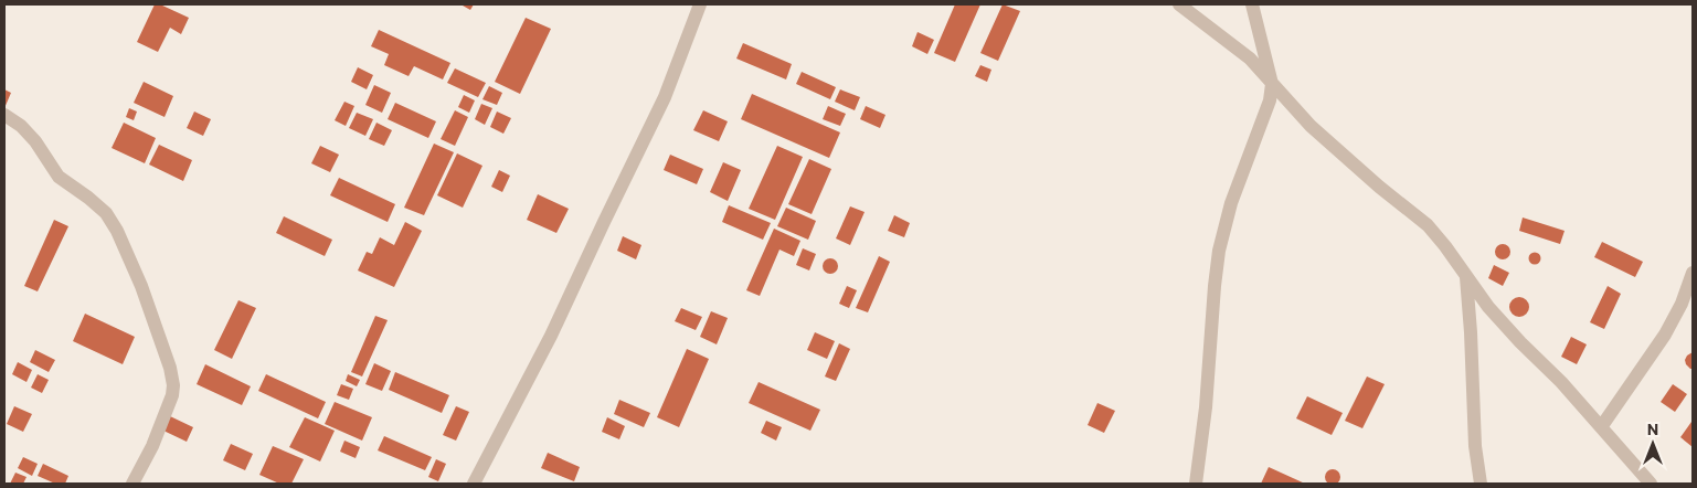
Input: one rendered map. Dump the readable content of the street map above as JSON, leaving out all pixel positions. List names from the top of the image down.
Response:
{
  "north": "top"
}
